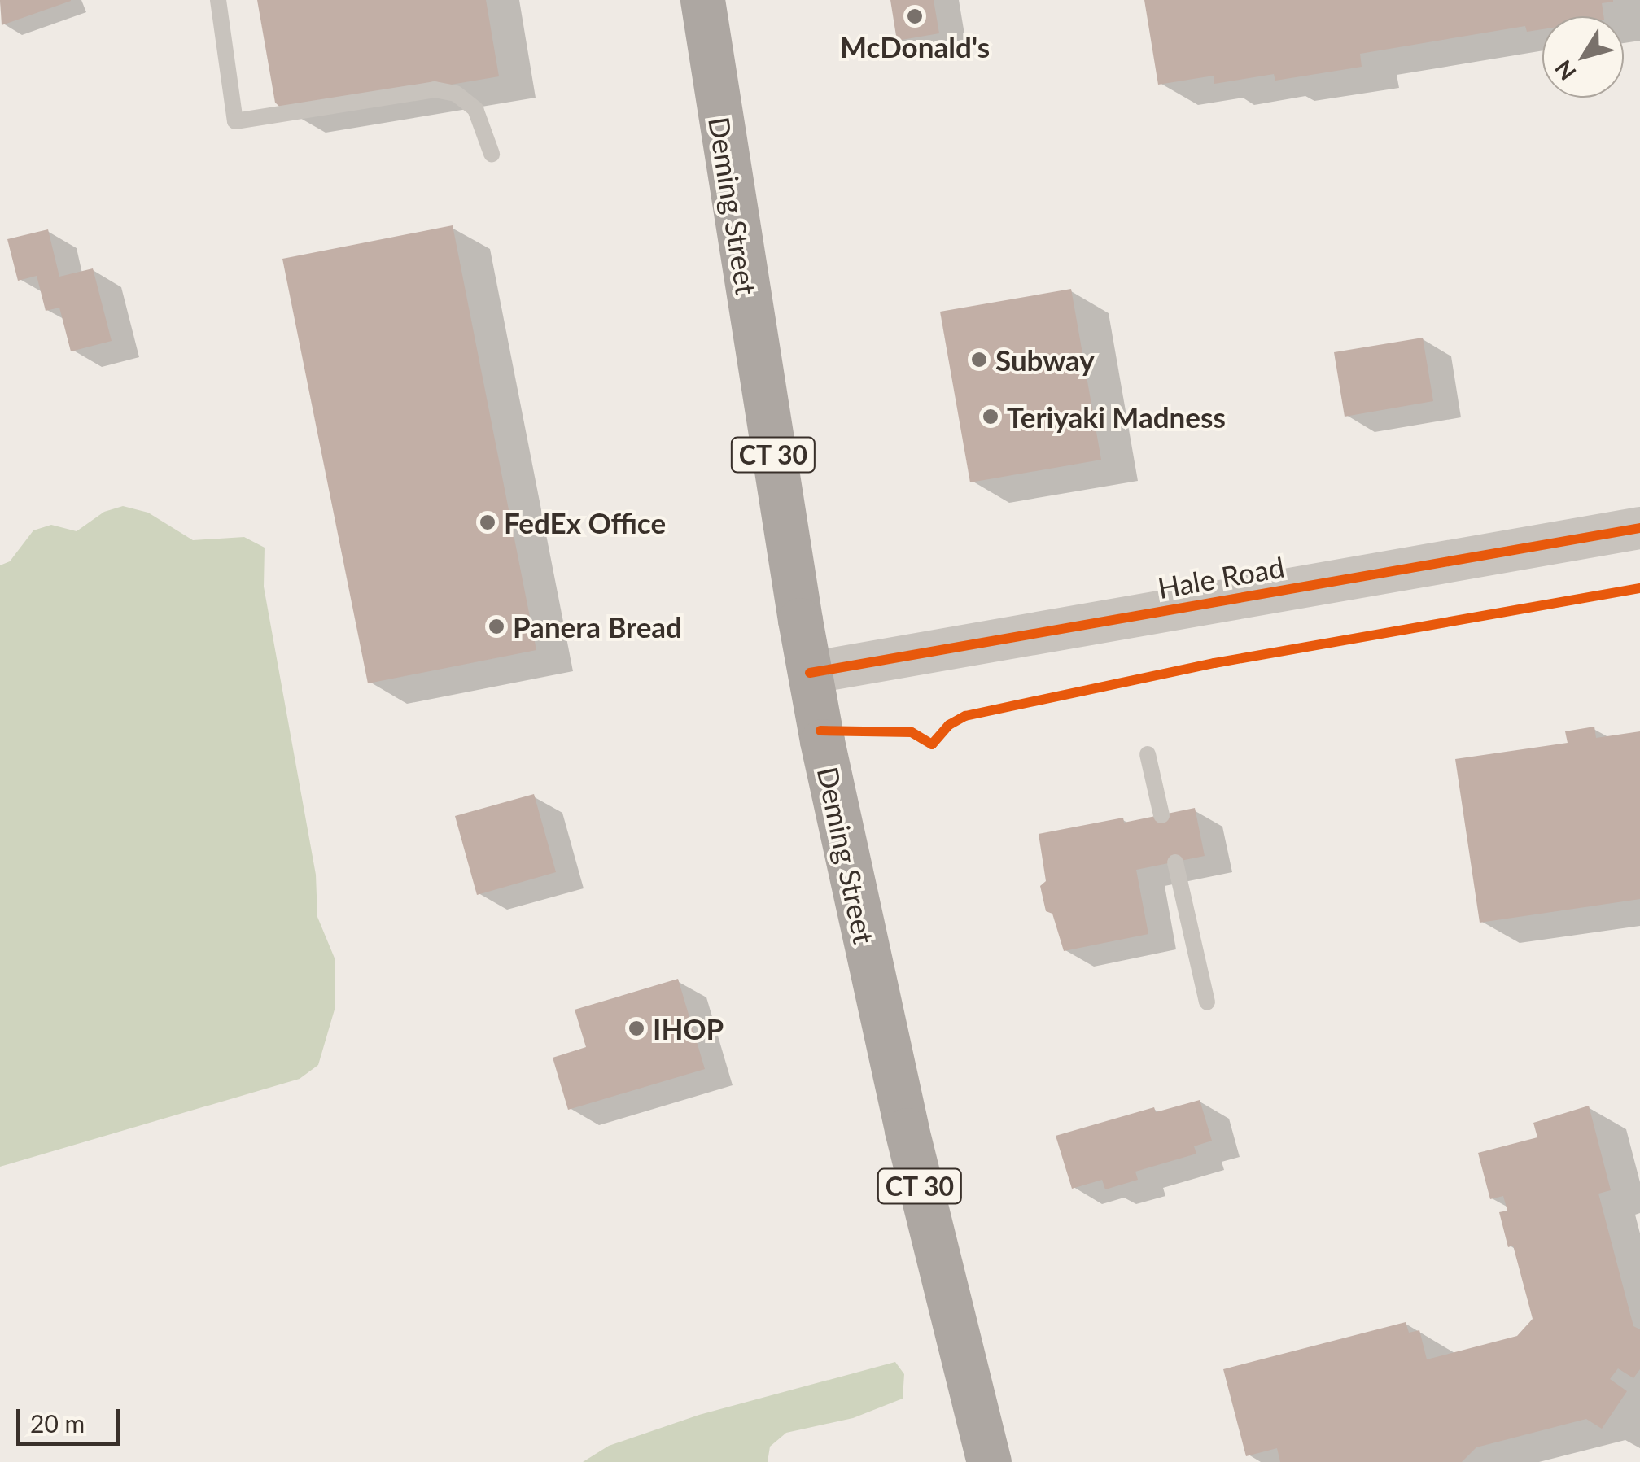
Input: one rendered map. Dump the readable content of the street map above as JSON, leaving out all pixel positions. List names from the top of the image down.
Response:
{
  "streets": {
    "main road": ["Deming Street", "CT 30"],
    "street": ["Hale Road"]
  },
  "crossings": [
    ["Deming Street", "Hale Road"]
  ],
  "places": [
    "McDonald's",
    "Subway",
    "Teriyaki Madness",
    "FedEx Office",
    "Panera Bread",
    "IHOP"
  ],
  "scale_bar": "20 m",
  "north": "bottom left"
}
